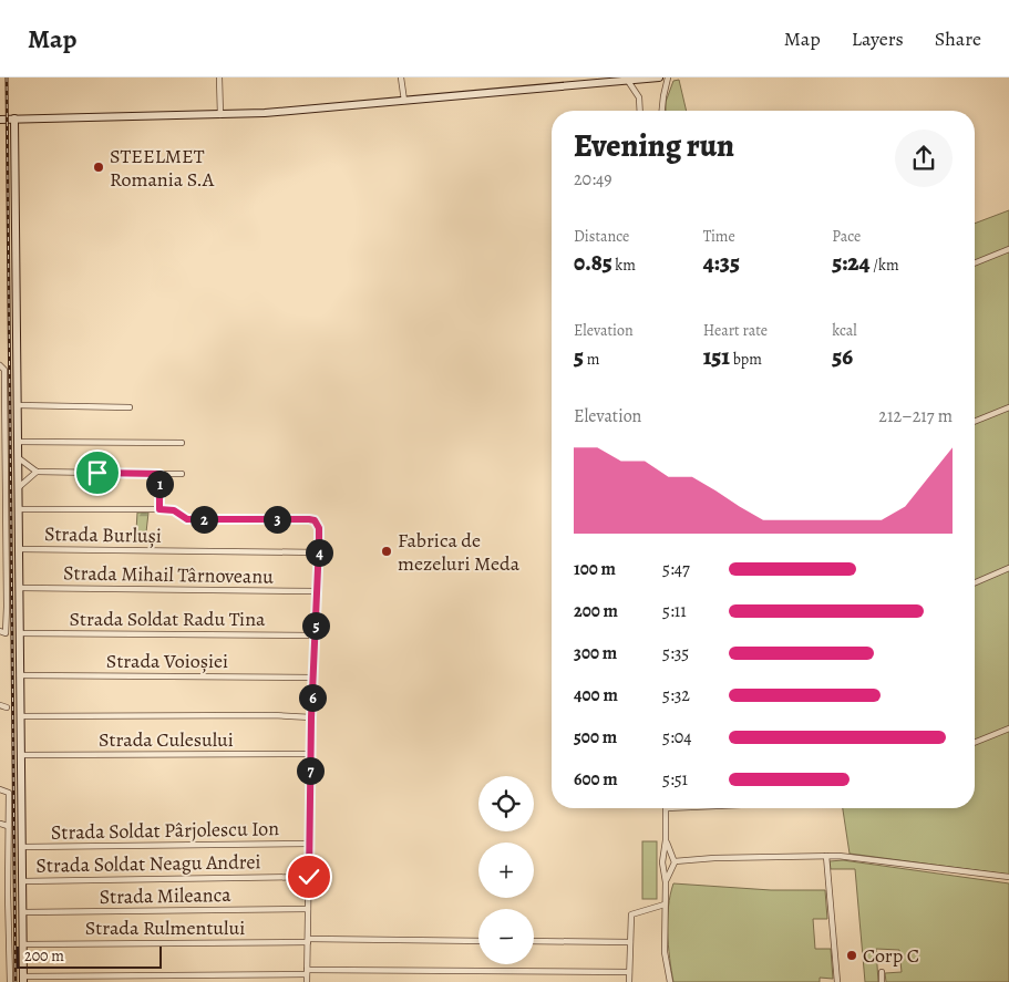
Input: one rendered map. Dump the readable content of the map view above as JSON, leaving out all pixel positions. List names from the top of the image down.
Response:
{
  "streets": {
    "street": [
      "Strada Burluși",
      "Strada Mihail Târnoveanu",
      "Strada Soldat Radu Tina",
      "Strada Voioșiei",
      "Strada Culesului",
      "Strada Soldat Pârjolescu Ion",
      "Strada Soldat Neagu Andrei",
      "Strada Mileanca",
      "Strada Rulmentului"
    ]
  },
  "places": ["STEELMET Romania S.A", "Fabrica de mezeluri Meda", "Corp C"],
  "scale_bar": "200 m",
  "page": {
    "header": "Map",
    "nav": ["Map", "Layers", "Share"],
    "heading": ["Evening run", "20:49"],
    "stats": [
      ["Distance", "0.85 km"],
      ["Time", "4:35"],
      ["Pace", "5:24 /km"],
      ["Elevation", "5 m"],
      ["Heart rate", "151 bpm"],
      ["kcal", "56"]
    ],
    "chart": ["Elevation", "212–217 m"],
    "pins": [
      "1",
      "2",
      "3",
      "4",
      "5",
      "6",
      "7"
    ],
    "list": [
      {
        "name": "100 m",
        "note": "5:47"
      },
      {
        "name": "200 m",
        "note": "5:11"
      },
      {
        "name": "300 m",
        "note": "5:35"
      },
      {
        "name": "400 m",
        "note": "5:32"
      },
      {
        "name": "500 m",
        "note": "5:04"
      },
      {
        "name": "600 m",
        "note": "5:51"
      }
    ],
    "map_buttons": ["+", "−"],
    "scale": "200 m"
  }
}
